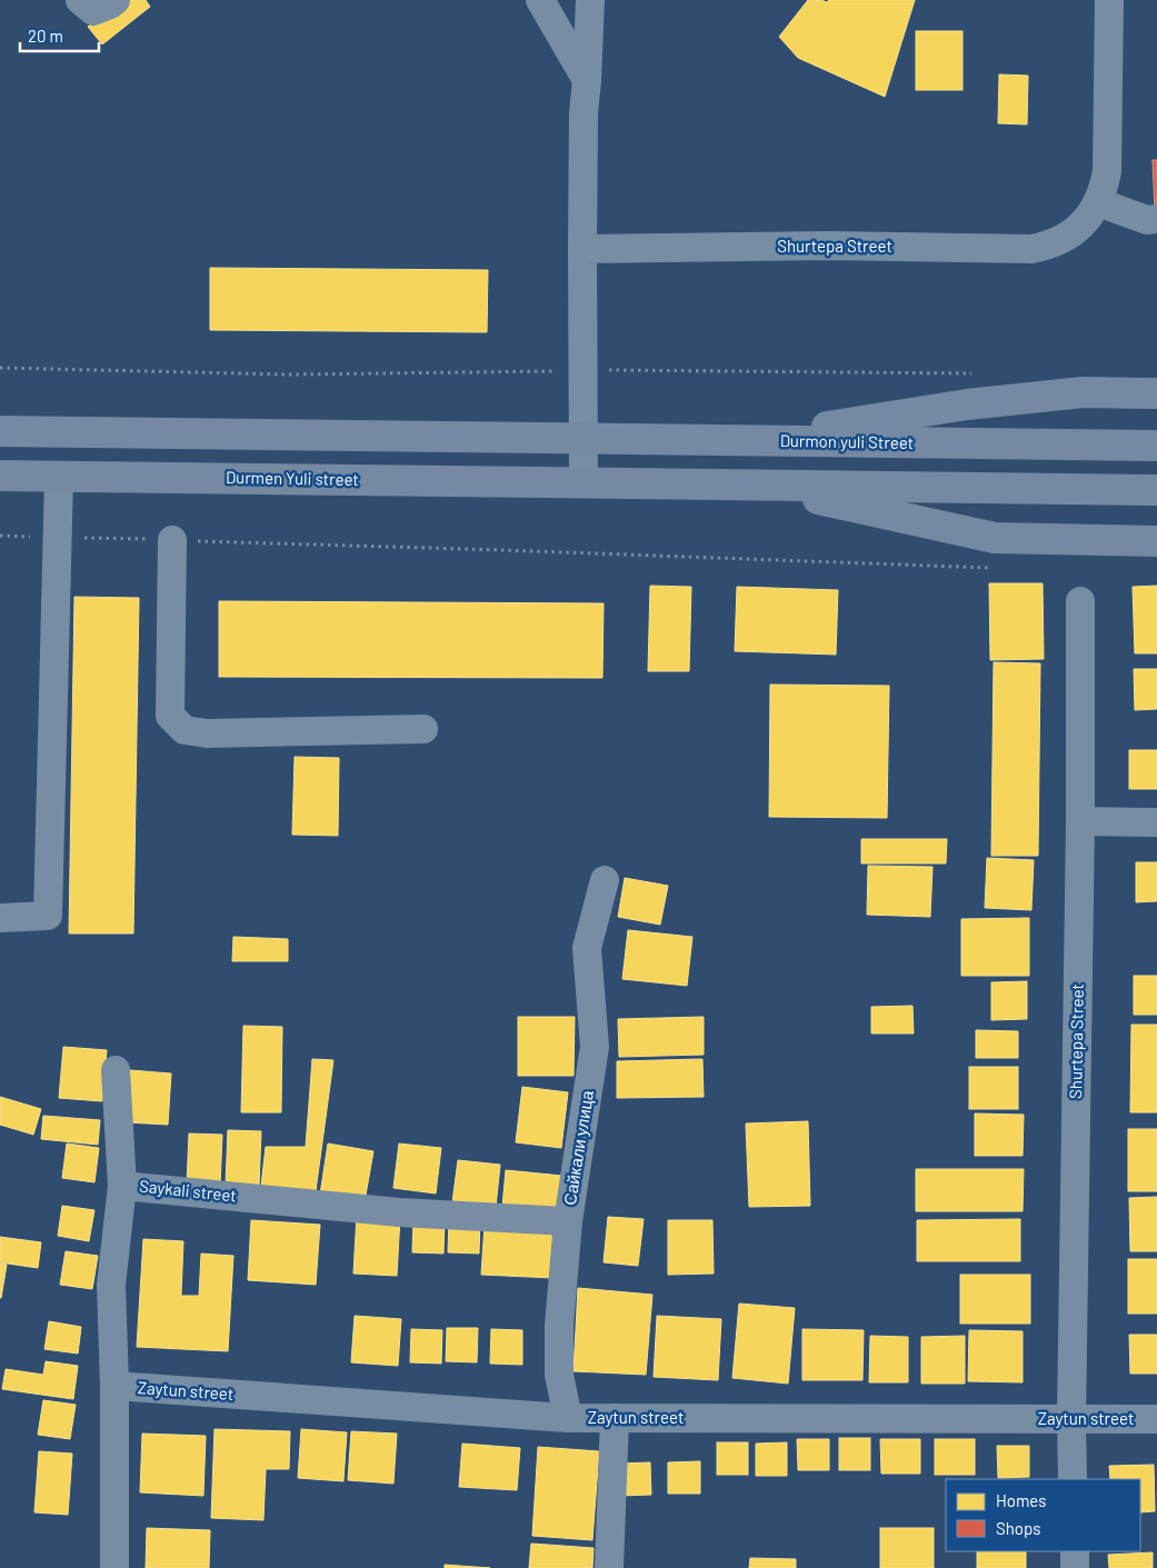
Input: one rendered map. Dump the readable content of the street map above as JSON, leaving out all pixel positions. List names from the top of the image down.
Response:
{
  "streets": {
    "main road": ["Durmon yuli Street", "Durmen Yuli street"],
    "street": [
      "Shurtepa Street",
      "Сайкали улица",
      "Saykali street",
      "Zaytun street"
    ]
  },
  "crossings": [
    ["Shurtepa Street", "Zaytun street"],
    ["Сайкали улица", "Saykali street"],
    ["Сайкали улица", "Zaytun street"],
    ["Saykali street", "Zaytun street"]
  ],
  "legend": ["Homes", "Shops"],
  "scale_bar": "20 m"
}
